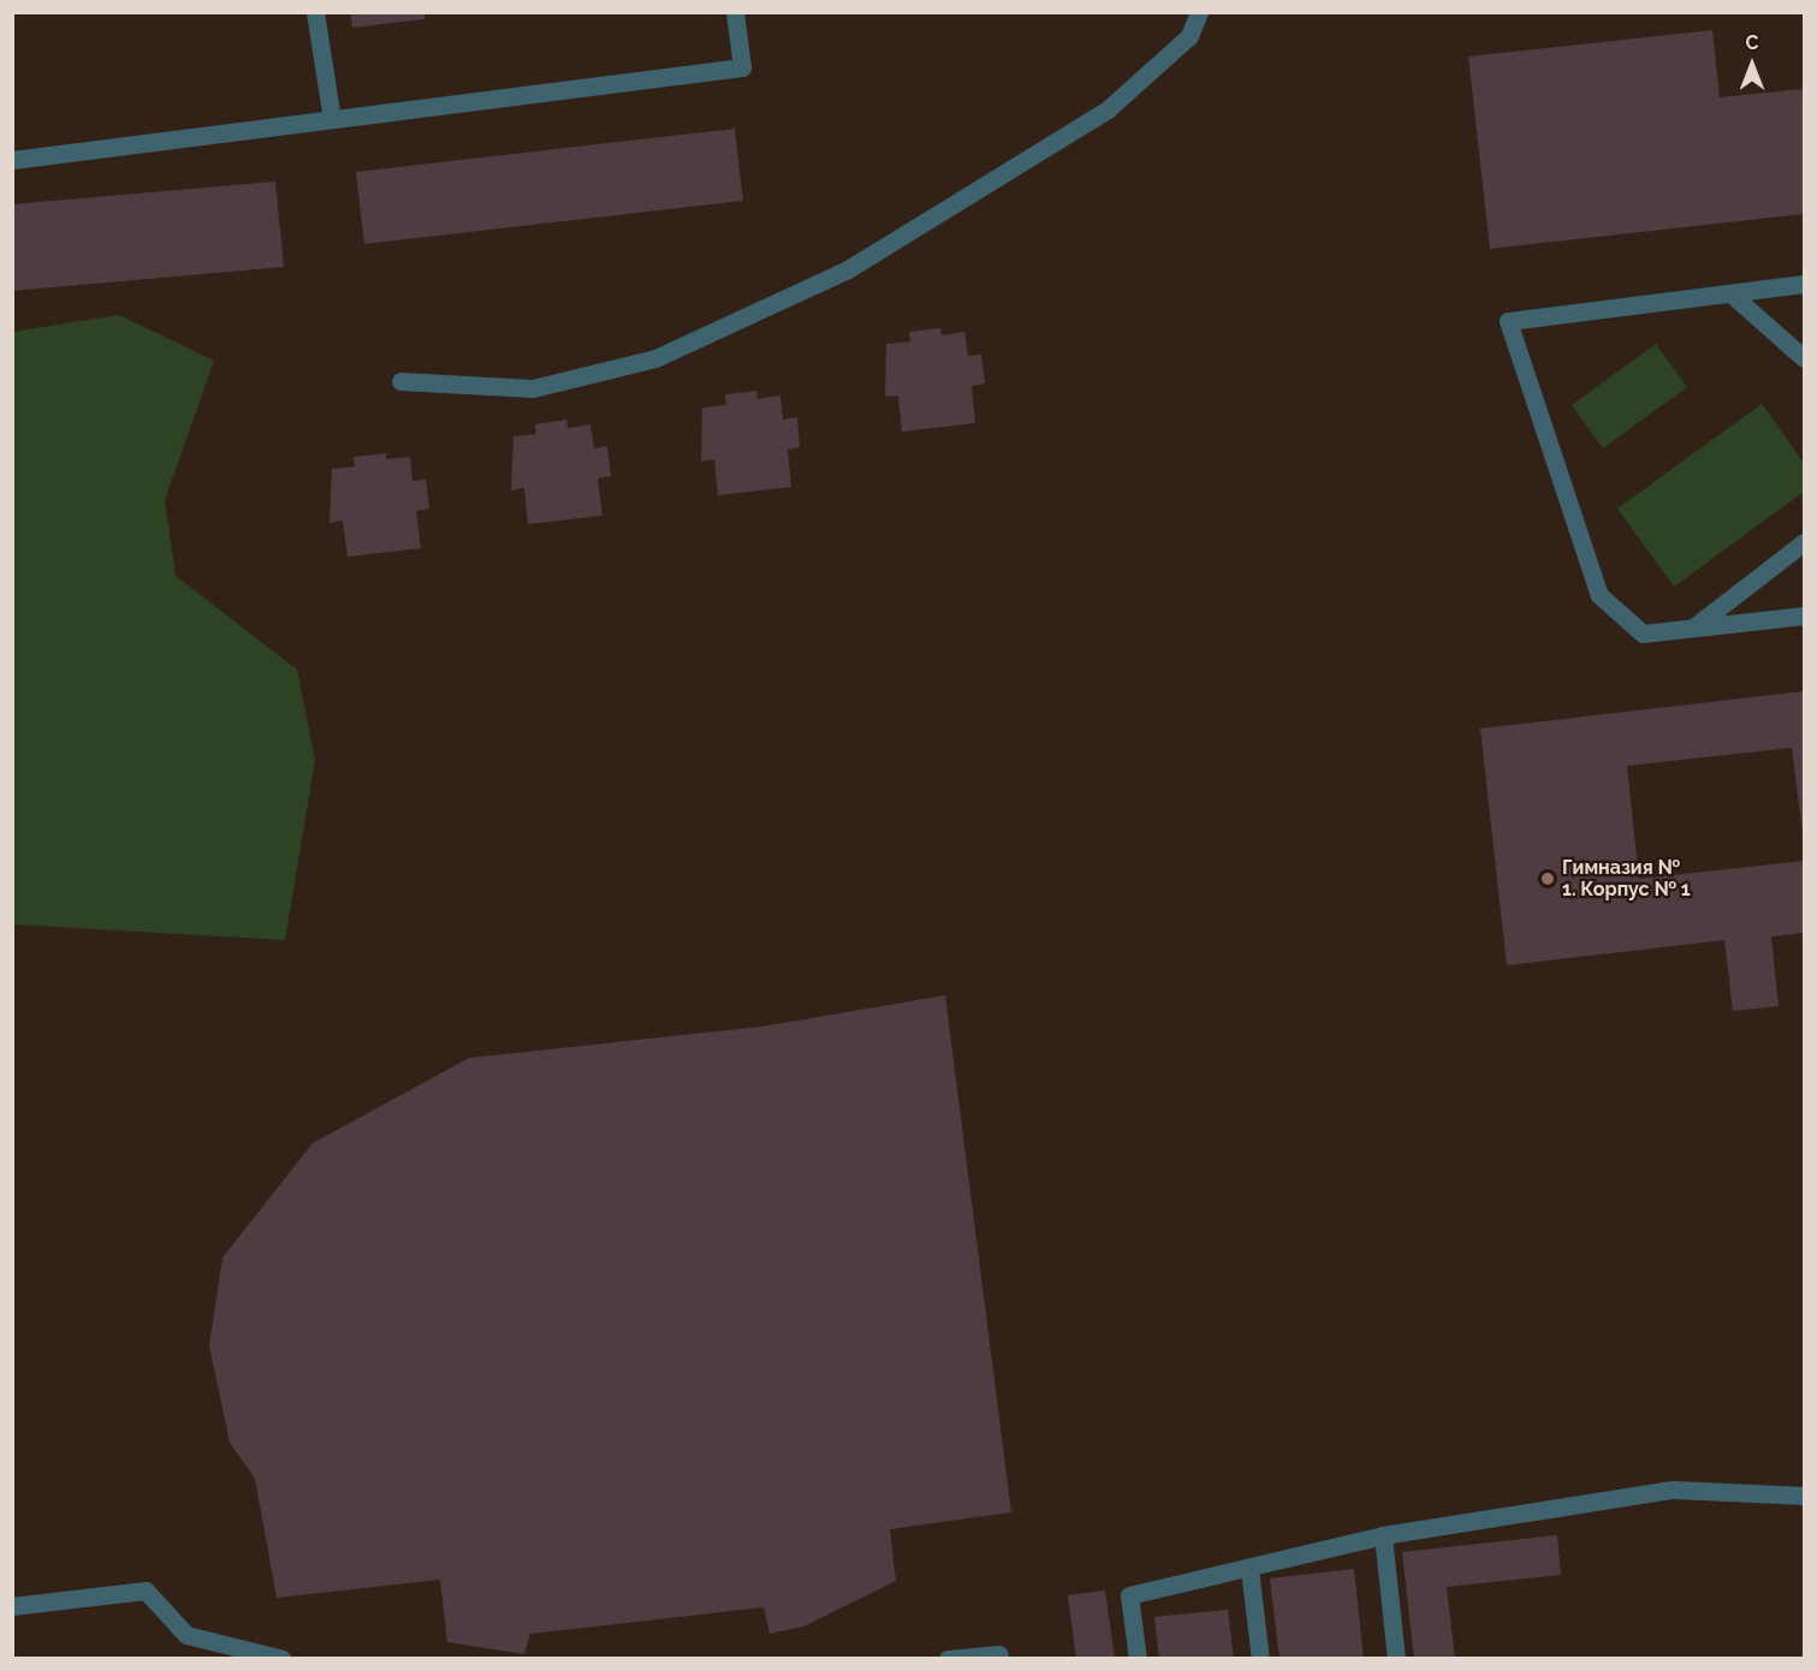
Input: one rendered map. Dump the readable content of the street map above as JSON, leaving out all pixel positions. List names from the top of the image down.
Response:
{
  "places": ["Гимназия № 1. Корпус № 1"],
  "north": "top"
}
